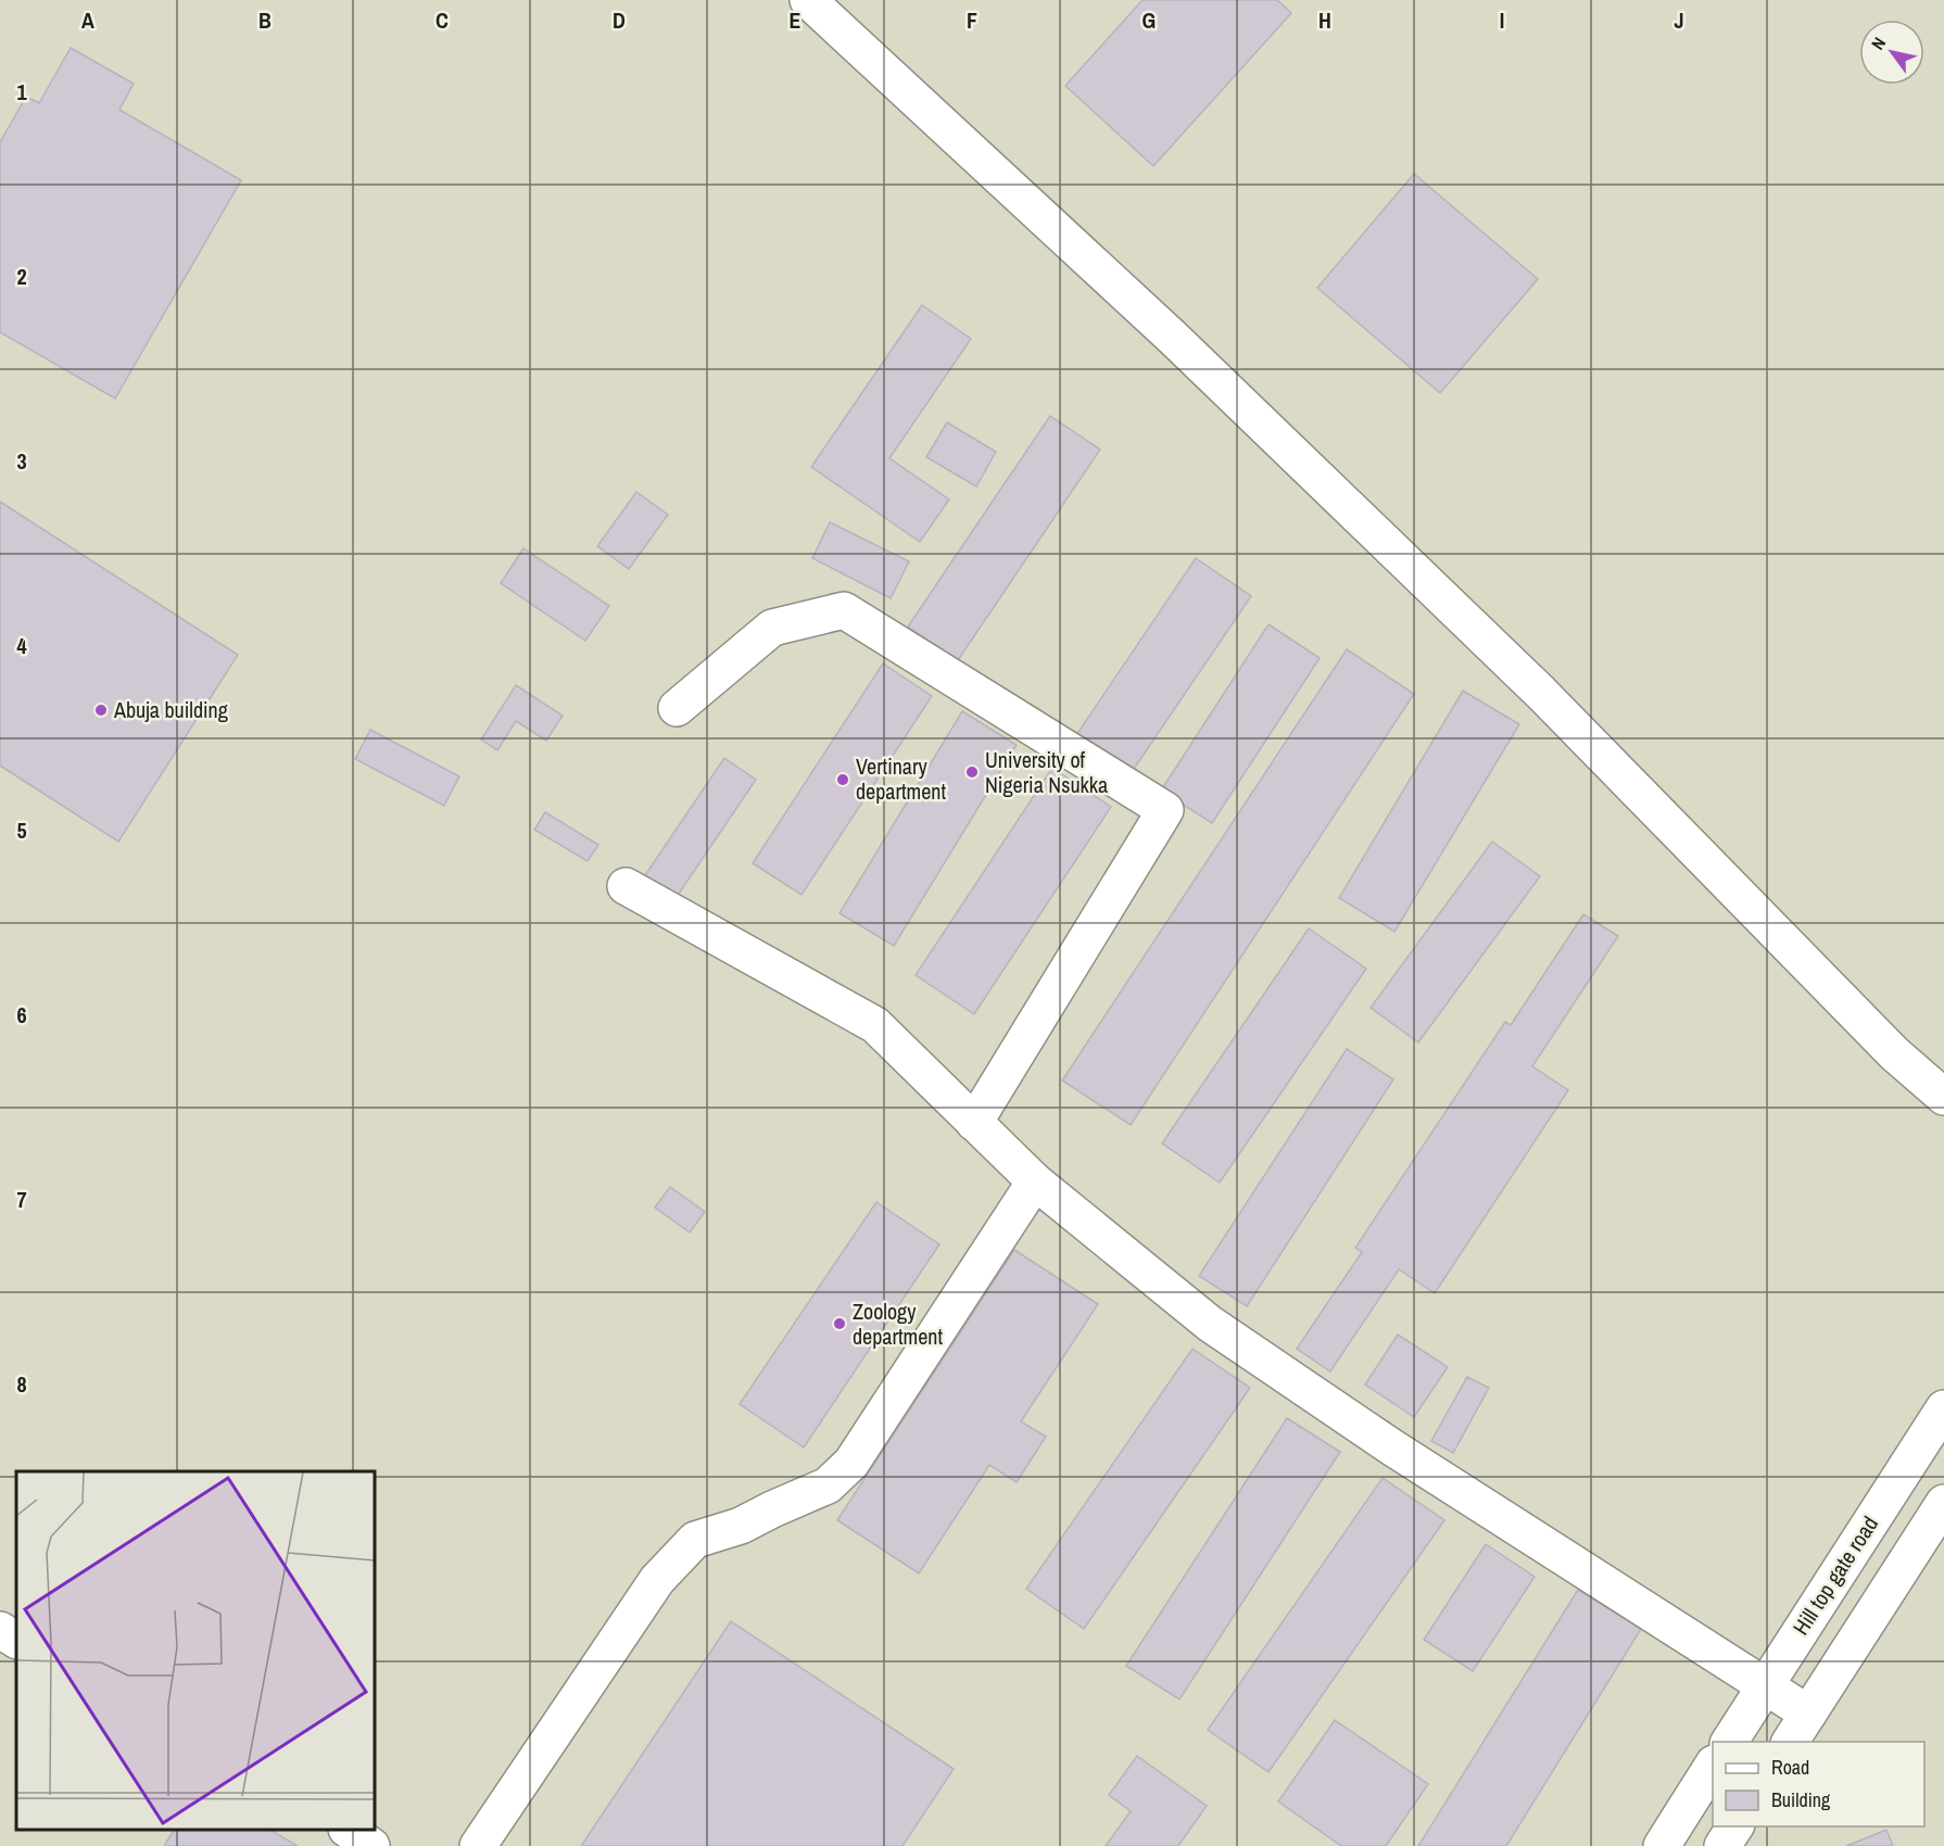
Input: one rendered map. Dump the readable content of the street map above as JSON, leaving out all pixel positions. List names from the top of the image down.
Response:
{
  "streets": {
    "street": ["Hill top gate road"]
  },
  "places": [
    "Abuja building",
    "University of Nigeria Nsukka",
    "Vertinary department",
    "Zoology department"
  ],
  "legend": ["Road", "Building"],
  "north": "top left",
  "grid": {
    "columns": [
      "A",
      "B",
      "C",
      "D",
      "E",
      "F",
      "G",
      "H",
      "I",
      "J"
    ],
    "rows": [
      "1",
      "2",
      "3",
      "4",
      "5",
      "6",
      "7",
      "8"
    ]
  }
}
